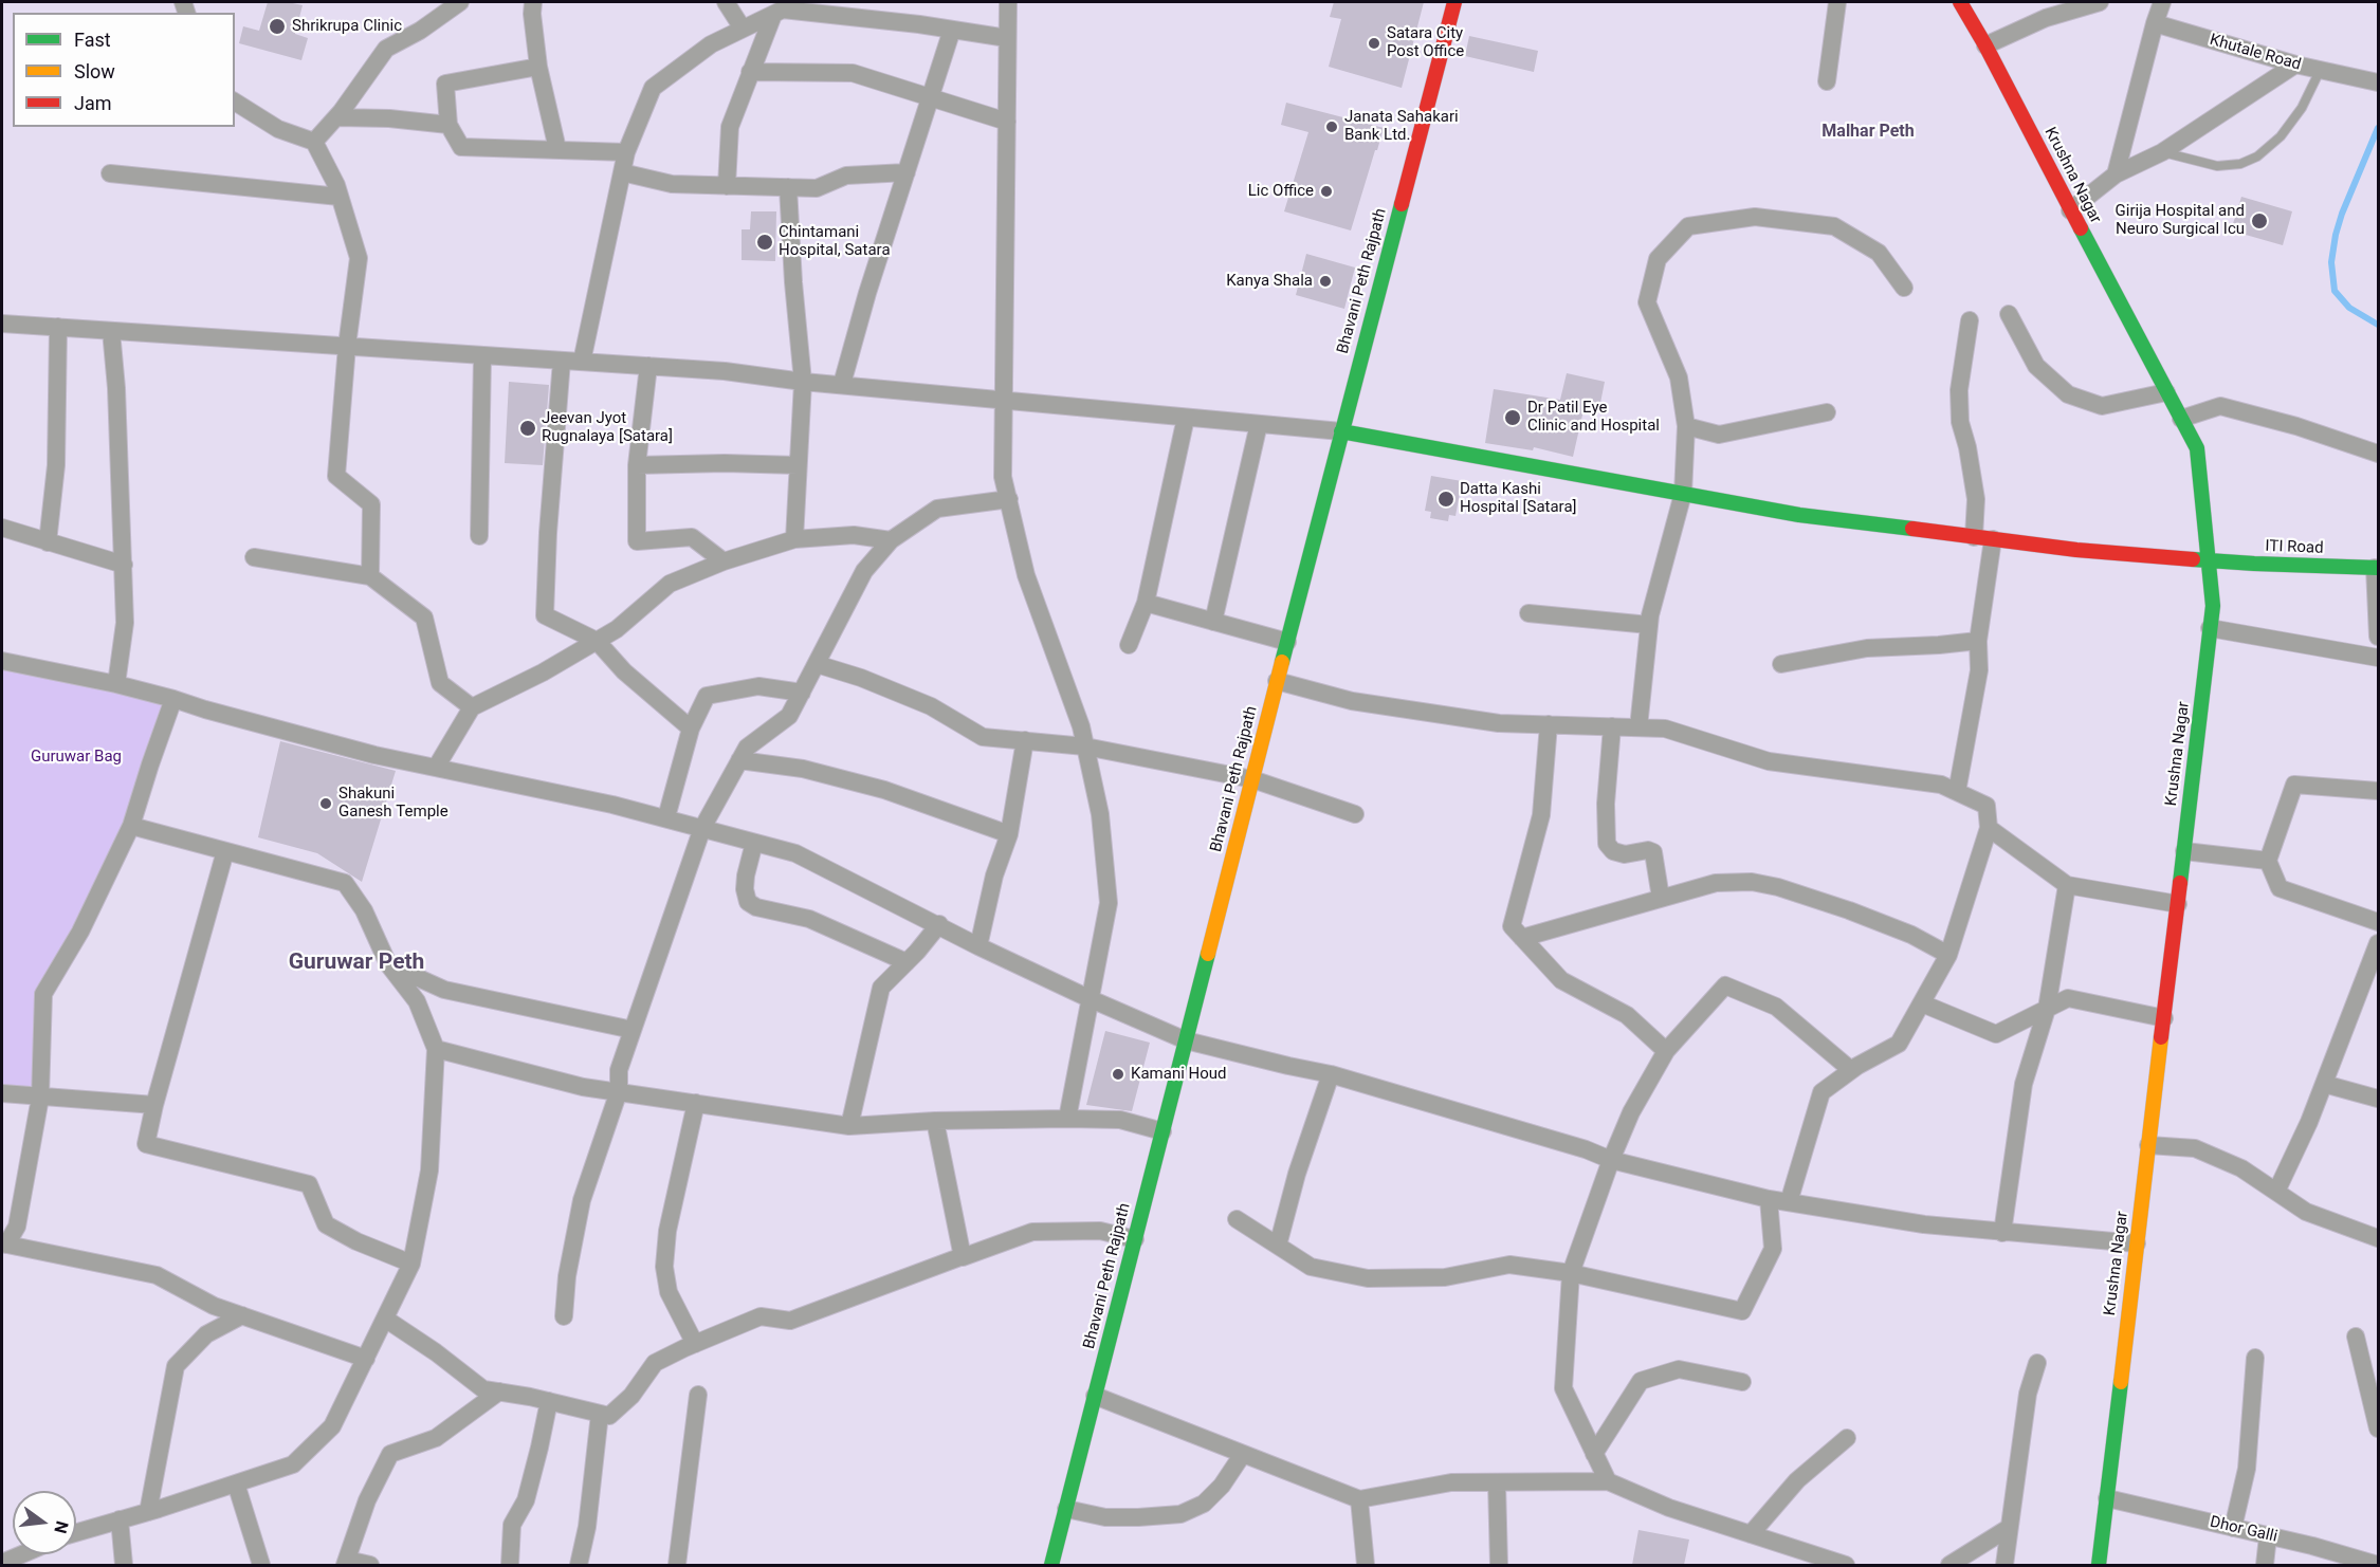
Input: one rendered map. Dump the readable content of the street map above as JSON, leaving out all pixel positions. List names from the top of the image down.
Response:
{
  "streets": {
    "main road": ["Krushna Nagar", "Bhavani Peth Rajpath", "ITI Road"],
    "street": ["Khutale Road", "Dhor Galli"]
  },
  "crossings": [
    ["Krushna Nagar", "ITI Road"],
    ["Krushna Nagar", "Dhor Galli"],
    ["Bhavani Peth Rajpath", "ITI Road"]
  ],
  "districts": ["Malhar Peth", "Guruwar Peth"],
  "parks": ["Guruwar Bag"],
  "places": [
    "Shrikrupa Clinic",
    "Satara City Post Office",
    "Janata Sahakari Bank Ltd.",
    "Lic Office",
    "Girija Hospital and Neuro Surgical Icu",
    "Chintamani Hospital, Satara",
    "Kanya Shala",
    "Dr Patil Eye Clinic and Hospital",
    "Jeevan Jyot Rugnalaya [Satara]",
    "Datta Kashi Hospital [Satara]",
    "Shakuni Ganesh Temple",
    "Kamani Houd"
  ],
  "legend": ["Fast", "Slow", "Jam"],
  "north": "right"
}
